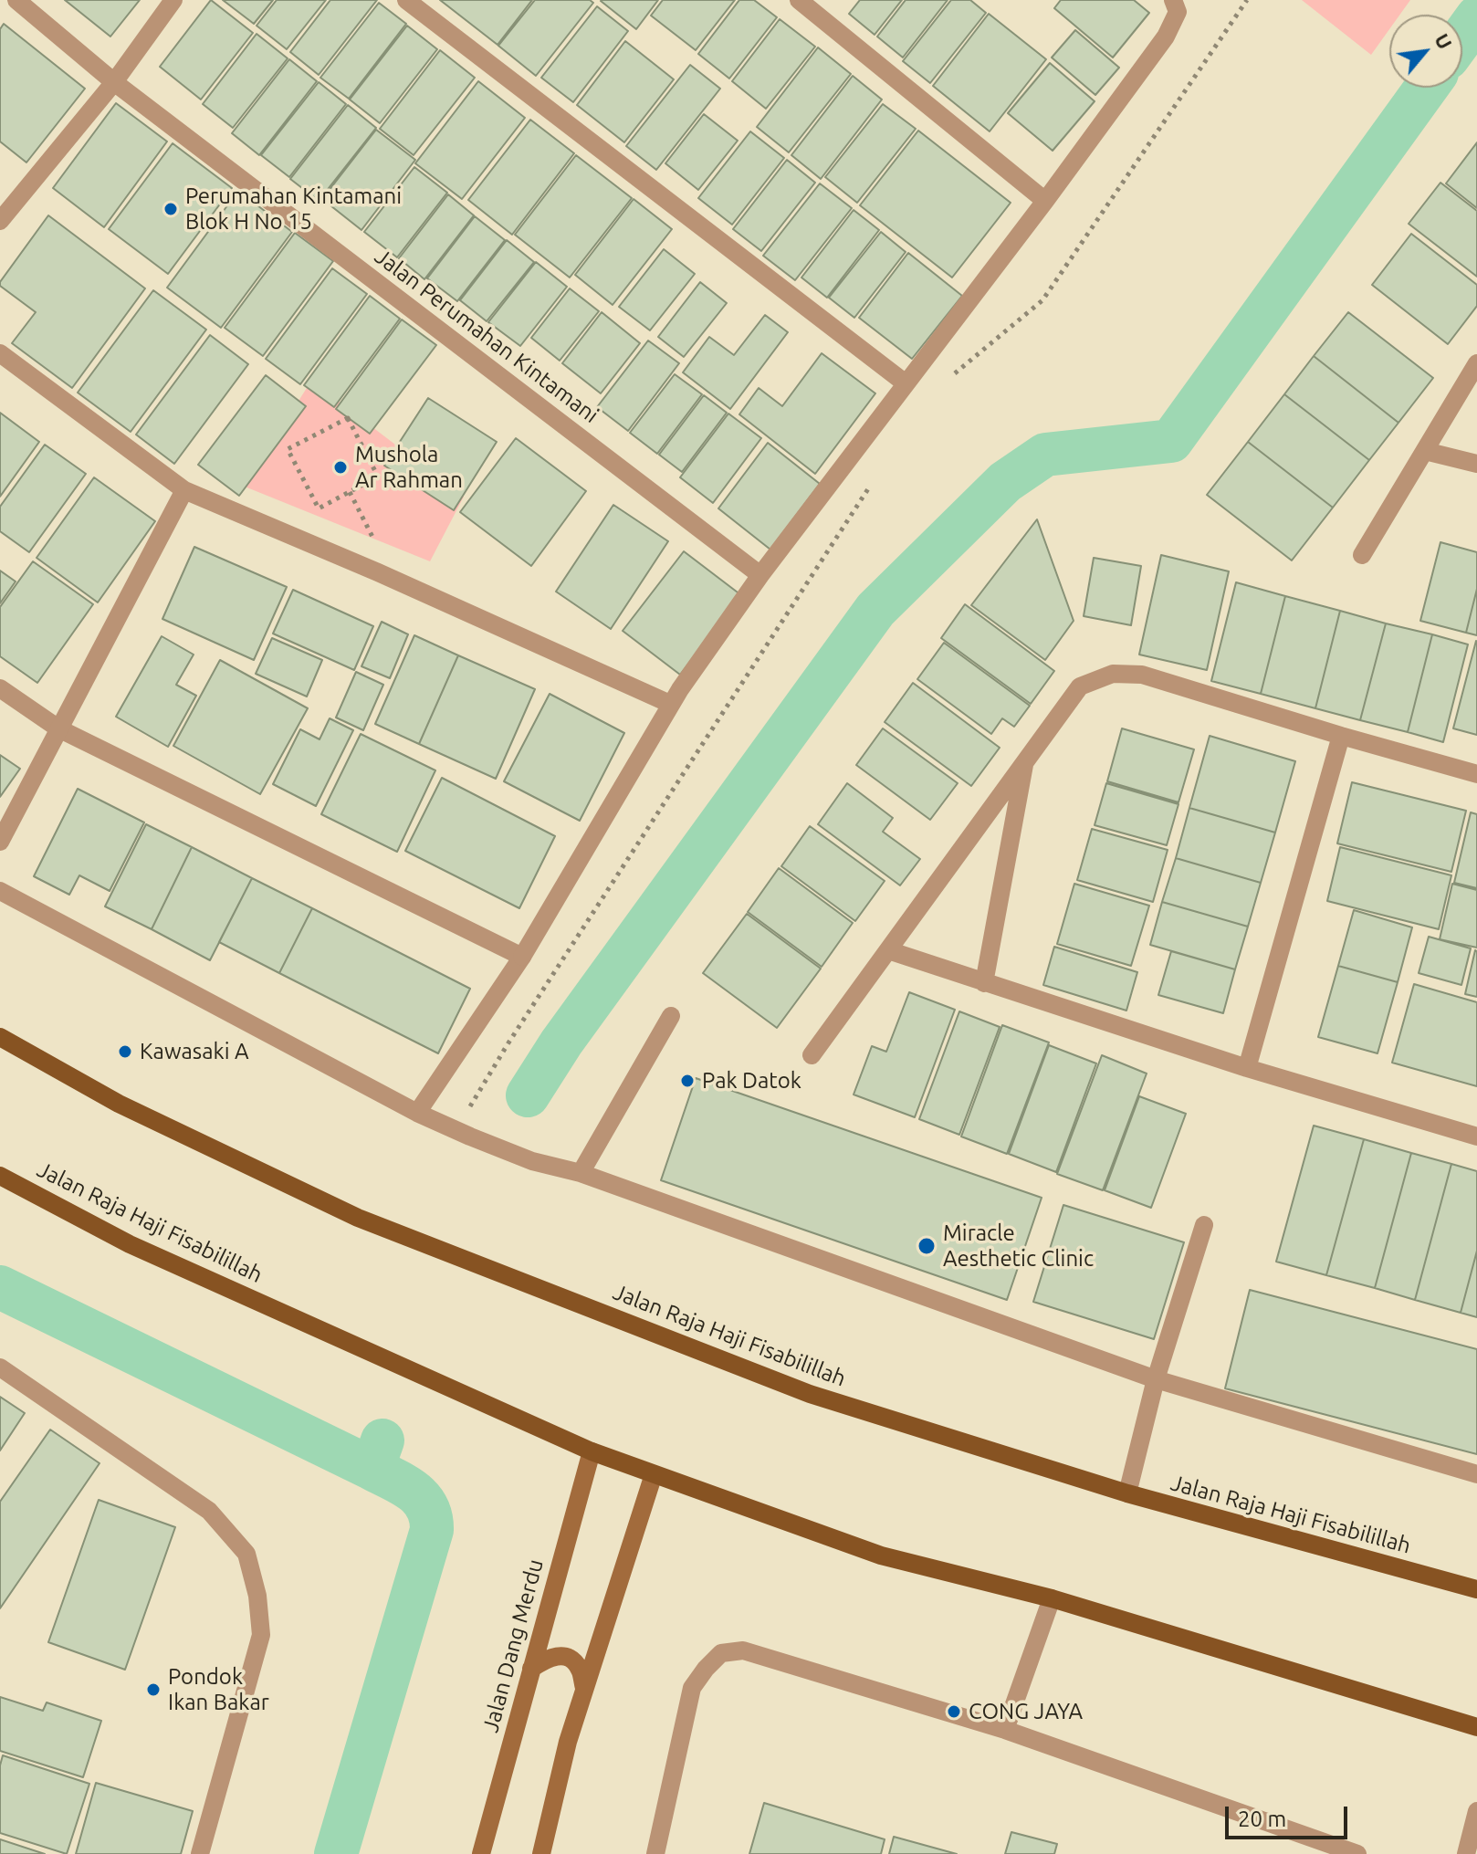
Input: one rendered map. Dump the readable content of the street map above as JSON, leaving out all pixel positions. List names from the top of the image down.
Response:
{
  "streets": {
    "main road": ["Jalan Raja Haji Fisabilillah", "Jalan Dang Merdu"],
    "street": ["Jalan Perumahan Kintamani"]
  },
  "crossings": [
    ["Jalan Raja Haji Fisabilillah", "Jalan Dang Merdu"]
  ],
  "places": [
    "Perumahan Kintamani Blok H No 15",
    "Mushola Ar Rahman",
    "Kawasaki A",
    "Pak Datok",
    "Miracle Aesthetic Clinic",
    "Pondok Ikan Bakar",
    "CONG JAYA"
  ],
  "scale_bar": "20 m",
  "north": "top right"
}
